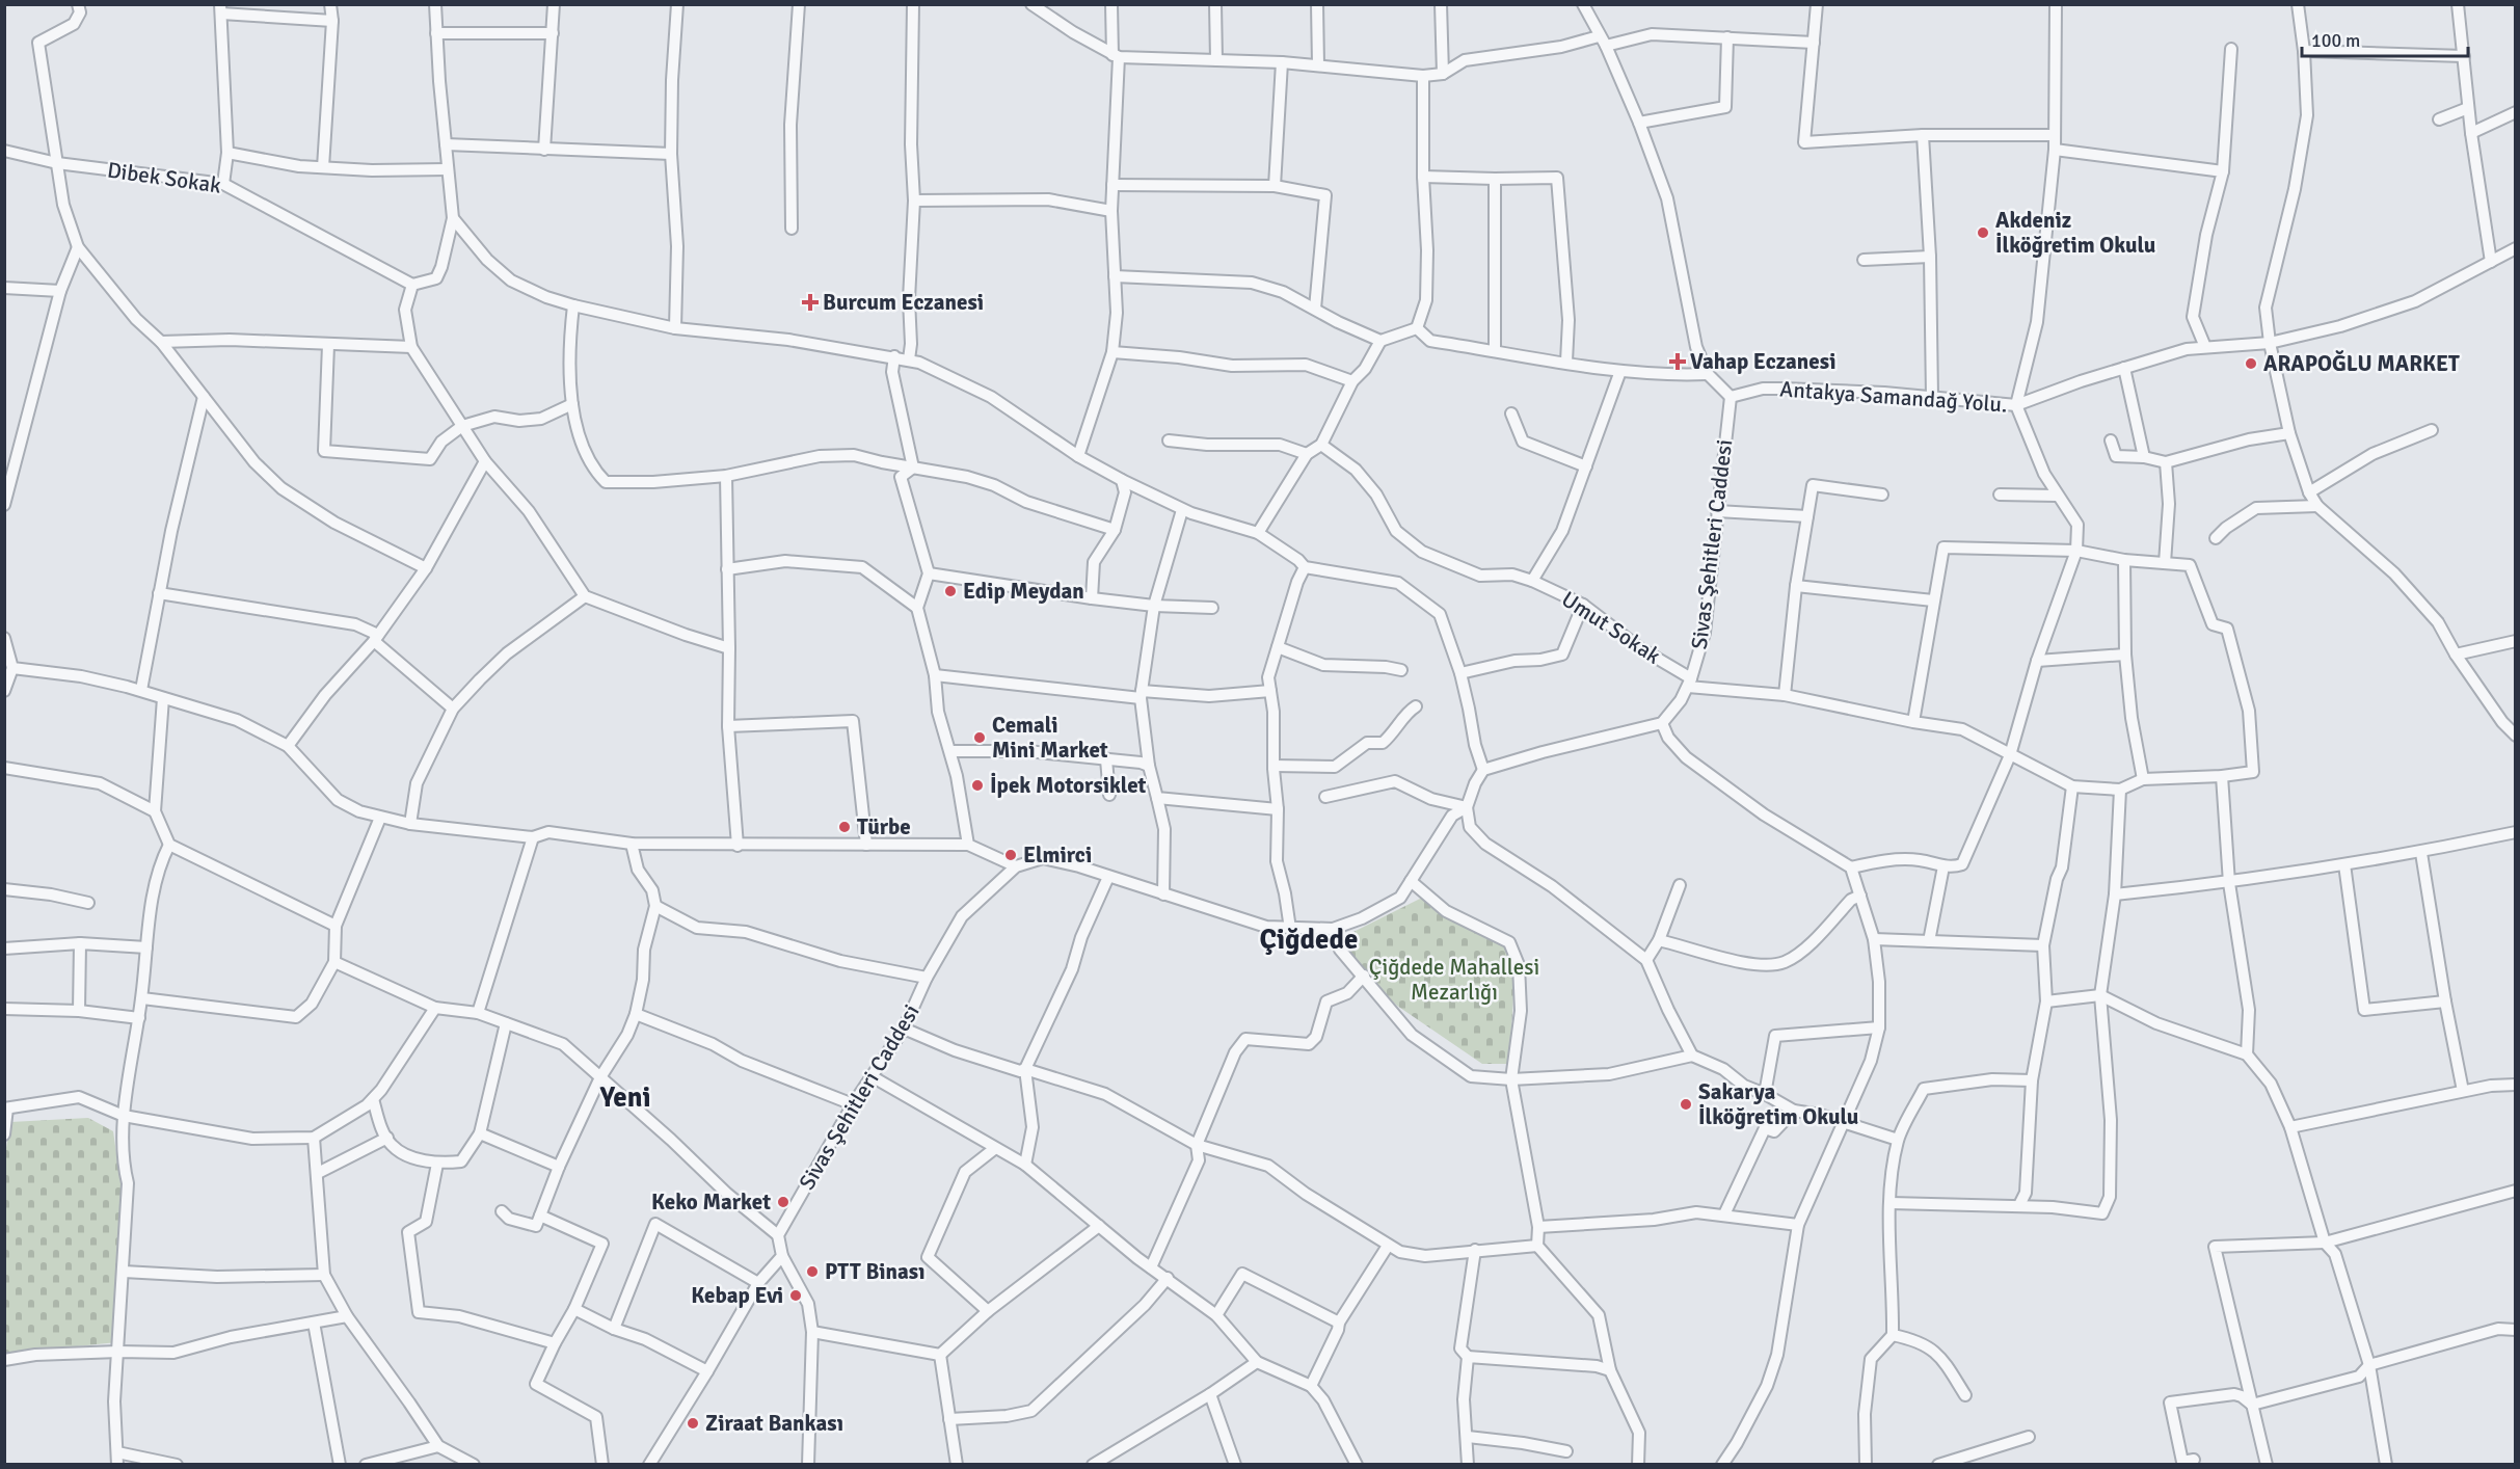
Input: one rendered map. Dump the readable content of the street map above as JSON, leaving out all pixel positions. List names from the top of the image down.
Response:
{
  "streets": {
    "street": [
      "Dibek Sokak",
      "Antakya Samandağ Yolu.",
      "Sivas Şehitleri Caddesi",
      "Umut Sokak"
    ]
  },
  "crossings": [
    ["Antakya Samandağ Yolu.", "Sivas Şehitleri Caddesi"],
    ["Sivas Şehitleri Caddesi", "Umut Sokak"]
  ],
  "districts": ["Çiğdede", "Yeni"],
  "parks": ["Çiğdede Mahallesi Mezarlığı"],
  "places": {
    "other": [
      "Akdeniz İlköğretim Okulu",
      "ARAPOĞLU MARKET",
      "Edip Meydan",
      "Cemali Mini Market",
      "İpek Motorsiklet",
      "Türbe",
      "Elmirci",
      "Sakarya İlköğretim Okulu",
      "Keko Market",
      "PTT Binası",
      "Kebap Evi",
      "Ziraat Bankası"
    ],
    "health": ["Burcum Eczanesi", "Vahap Eczanesi"]
  },
  "scale_bar": "100 m"
}
